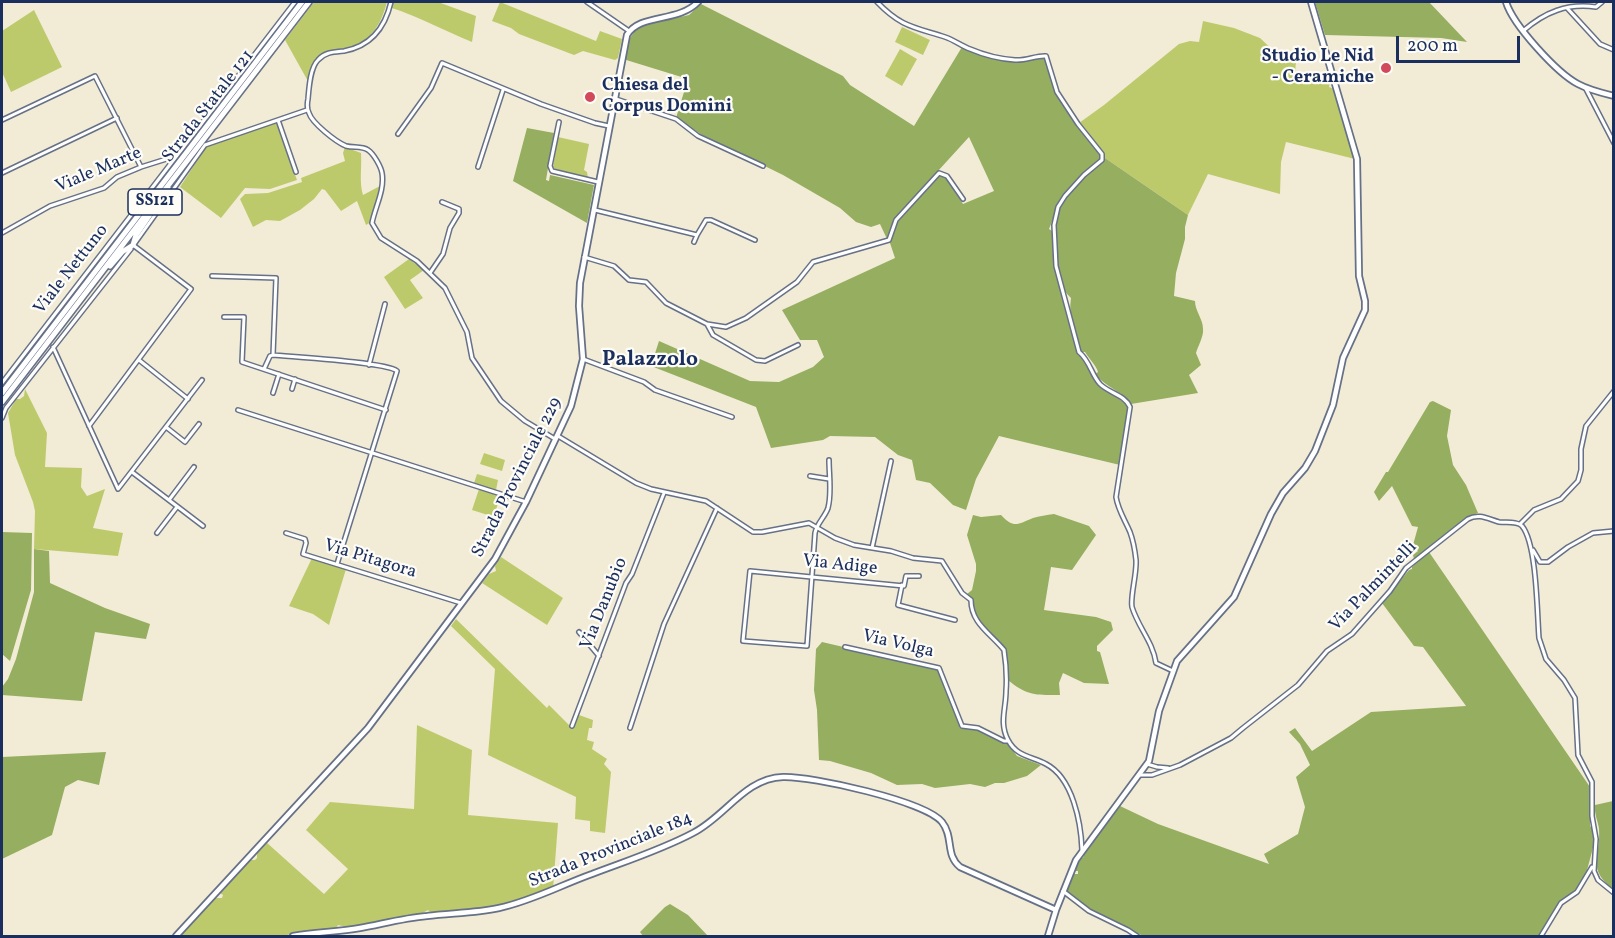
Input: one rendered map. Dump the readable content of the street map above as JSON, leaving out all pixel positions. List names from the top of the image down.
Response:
{
  "streets": {
    "main road": ["Strada Statale 121", "SS121"],
    "street": [
      "Viale Marte",
      "Viale Nettuno",
      "Strada Provinciale 229",
      "Via Pitagora",
      "Via Adige",
      "Via Palmintelli",
      "Via Danubio",
      "Via Volga",
      "Strada Provinciale 184"
    ]
  },
  "crossings": [
    ["Viale Marte", "Viale Nettuno"],
    ["Strada Provinciale 229", "Via Pitagora"]
  ],
  "districts": ["Palazzolo"],
  "places": ["Studio Le Nid - Ceramiche", "Chiesa del Corpus Domini"],
  "scale_bar": "200 m"
}
